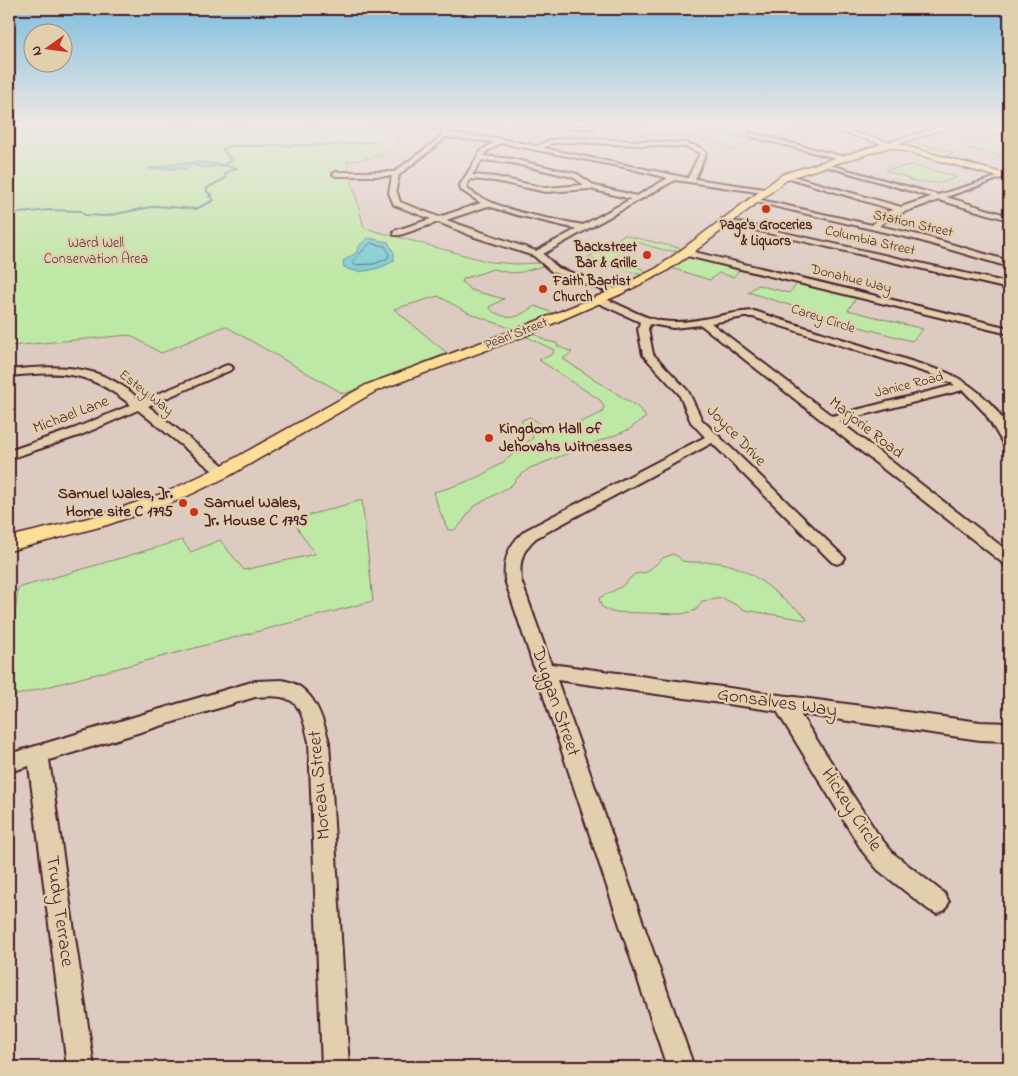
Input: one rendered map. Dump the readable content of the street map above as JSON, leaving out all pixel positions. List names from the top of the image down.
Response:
{
  "streets": {
    "main road": ["Pearl Street"],
    "street": [
      "Station Street",
      "Columbia Street",
      "Donahue Way",
      "Carey Circle",
      "Janice Road",
      "Estey Way",
      "Michael Lane",
      "Marjorie Road",
      "Joyce Drive",
      "Duggan Street",
      "Gonsalves Way",
      "Moreau Street",
      "Hickey Circle",
      "Trudy Terrace"
    ]
  },
  "crossings": [
    ["Station Street", "Pearl Street"],
    ["Columbia Street", "Pearl Street"],
    ["Donahue Way", "Pearl Street"],
    ["Carey Circle", "Pearl Street"],
    ["Carey Circle", "Janice Road"],
    ["Carey Circle", "Marjorie Road"],
    ["Carey Circle", "Joyce Drive"],
    ["Pearl Street", "Estey Way"],
    ["Janice Road", "Marjorie Road"],
    ["Estey Way", "Michael Lane"],
    ["Joyce Drive", "Duggan Street"],
    ["Duggan Street", "Gonsalves Way"],
    ["Gonsalves Way", "Hickey Circle"],
    ["Moreau Street", "Trudy Terrace"]
  ],
  "parks": ["Ward Well Conservation Area"],
  "places": [
    "Page's Groceries & Liquors",
    "Backstreet Bar & Grille",
    "Faith Baptist Church",
    "Kingdom Hall of Jehovahs Witnesses",
    "Samuel Wales, ]r. Home site C 1795",
    "Samuel Wales, ]r. House C 1795"
  ],
  "north": "left"
}
